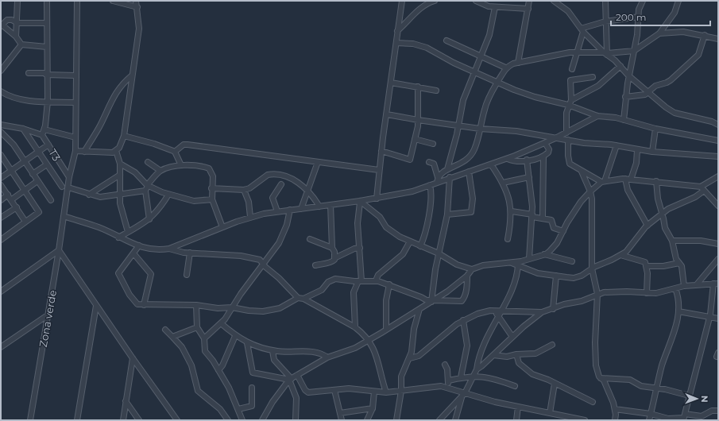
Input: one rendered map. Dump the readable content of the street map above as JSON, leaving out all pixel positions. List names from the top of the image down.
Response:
{
  "streets": {
    "street": ["T3", "Zona verde"]
  },
  "scale_bar": "200 m",
  "north": "right"
}
